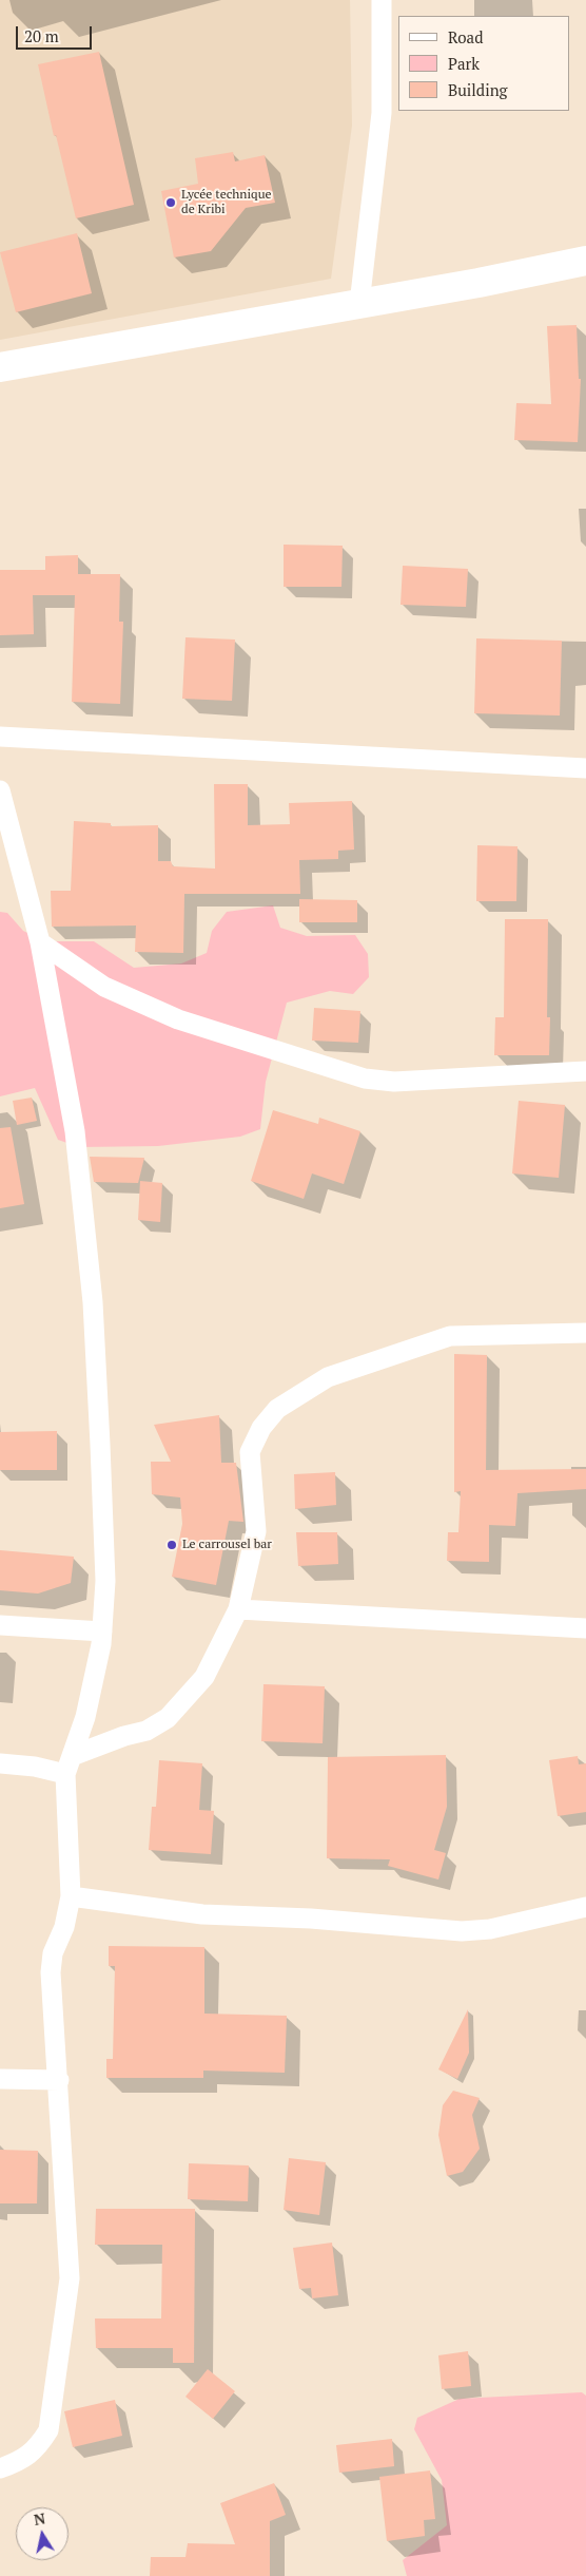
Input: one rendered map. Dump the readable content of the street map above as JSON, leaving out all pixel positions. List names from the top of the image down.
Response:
{
  "places": ["Lycée technique de Kribi", "Le carrousel bar"],
  "legend": ["Road", "Park", "Building"],
  "scale_bar": "20 m",
  "north": "top"
}
